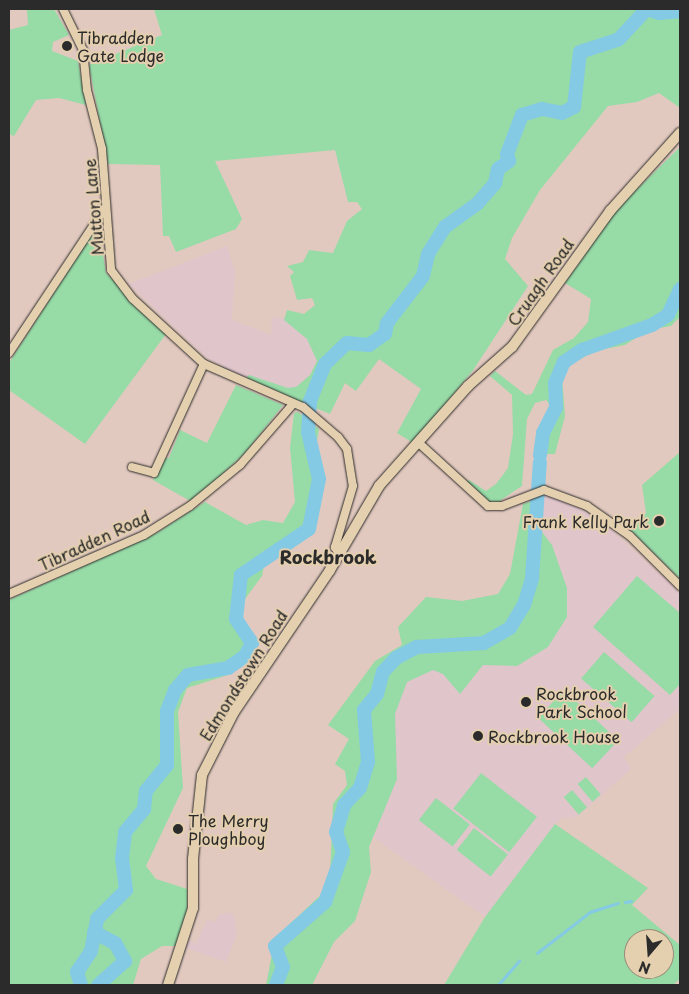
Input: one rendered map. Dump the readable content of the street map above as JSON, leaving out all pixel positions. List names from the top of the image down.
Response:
{
  "streets": {
    "main road": ["Cruagh Road", "Edmondstown Road"],
    "street": ["Mutton Lane", "Tibradden Road"]
  },
  "crossings": [
    ["Mutton Lane", "Tibradden Road"],
    ["Cruagh Road", "Edmondstown Road"]
  ],
  "districts": ["Rockbrook"],
  "places": [
    "Tibradden Gate Lodge",
    "Frank Kelly Park",
    "Rockbrook Park School",
    "Rockbrook House",
    "The Merry Ploughboy"
  ],
  "north": "bottom"
}
